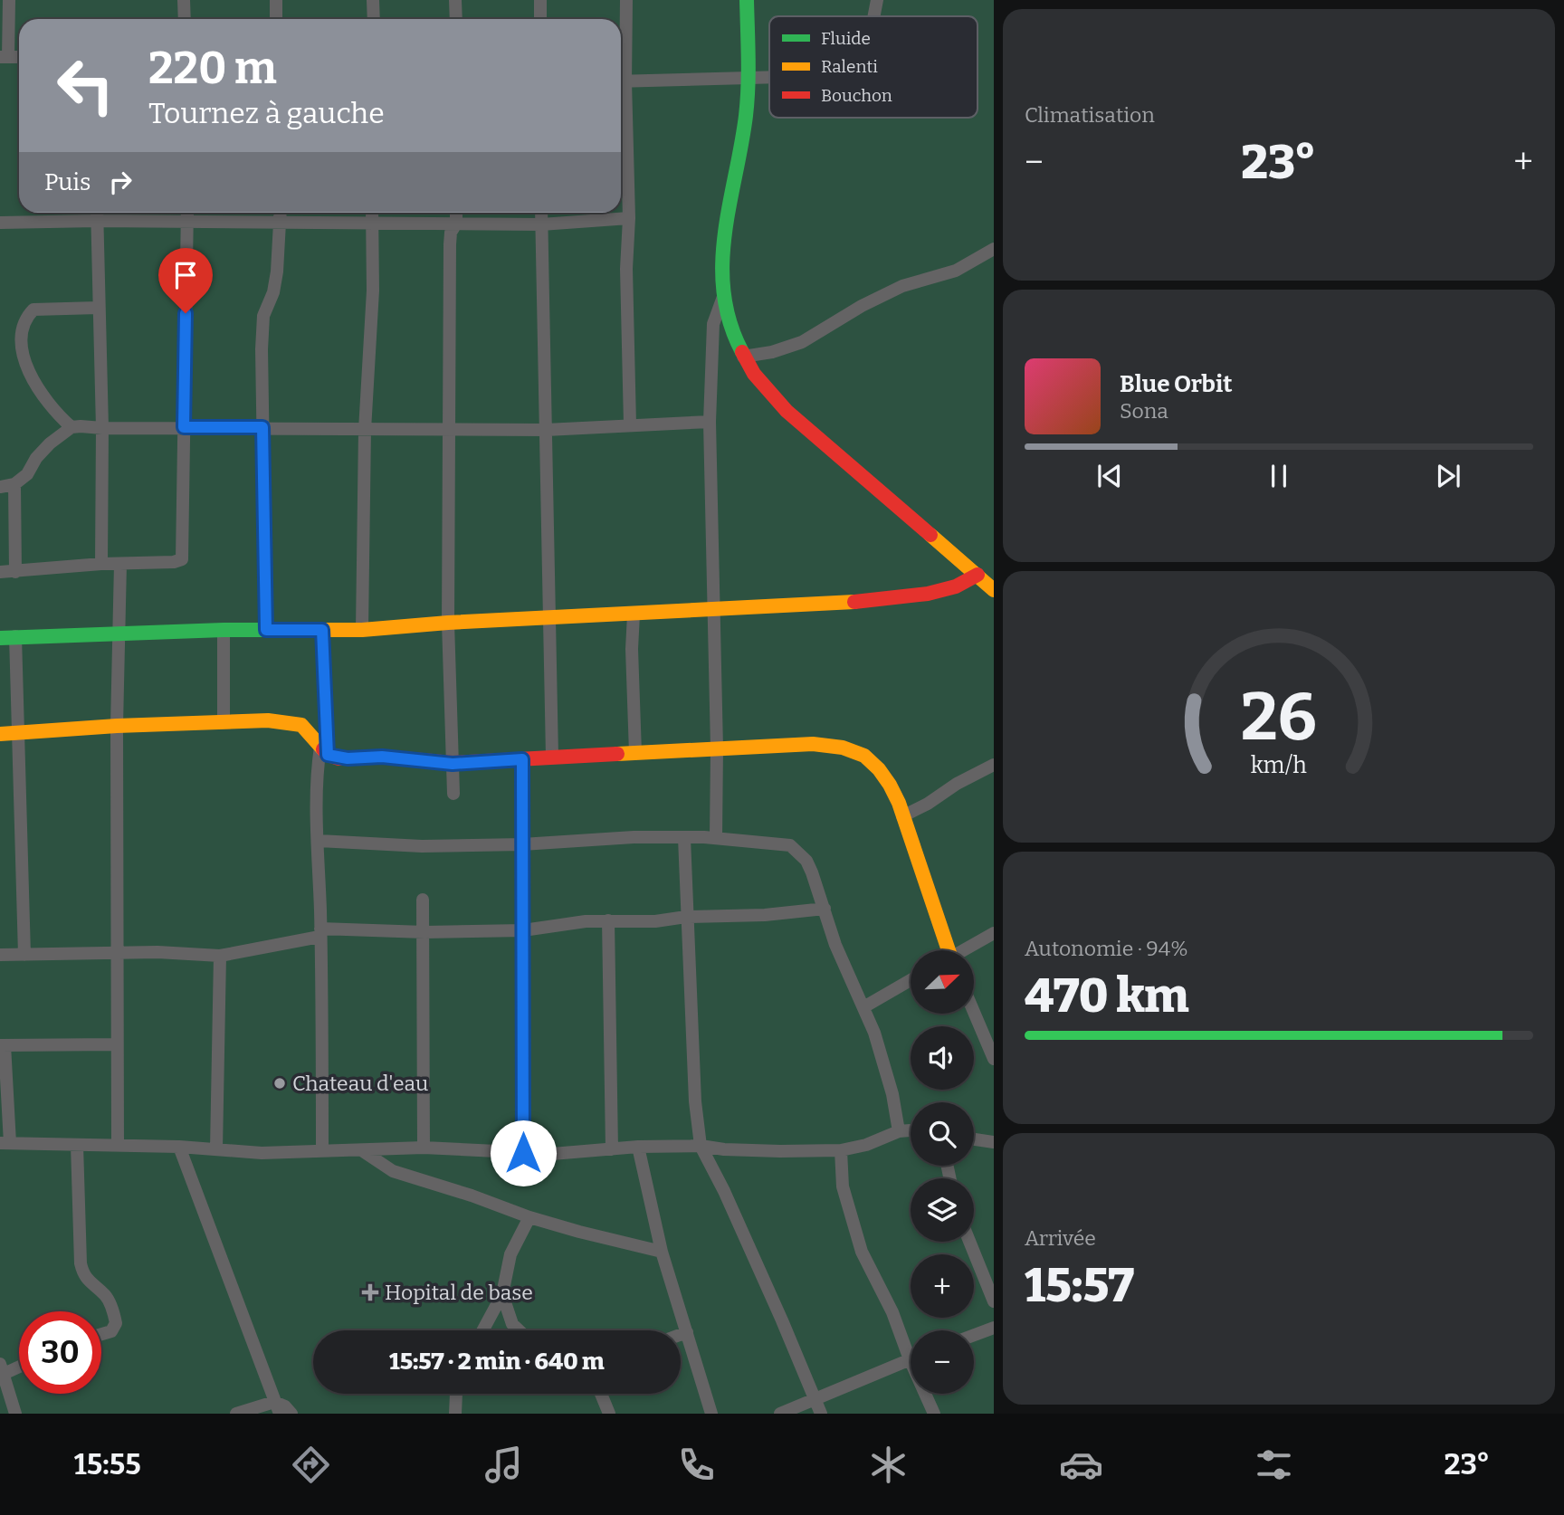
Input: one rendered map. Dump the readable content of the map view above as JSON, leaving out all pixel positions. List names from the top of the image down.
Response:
{
  "places": {
    "other": ["Chateau d'eau"],
    "health": ["Hopital de base"]
  },
  "legend": ["Fluide", "Ralenti", "Bouchon"],
  "north": "top right",
  "page": {
    "tile": [
      "Climatisation",
      ["Autonomie · 94%", "470 km"],
      ["Arrivée", "15:57"]
    ],
    "turn": ["220 m", "Tournez à gauche"],
    "heat": ["−", "23°", "+"],
    "then": "Puis",
    "song": ["Blue Orbit", "Sona"],
    "map_buttons": ["+", "−"],
    "limit": "30",
    "trip": "15:57 · 2 min · 640 m",
    "tabs": ["15:55", "23°"],
    "gauge": ["26", "km/h"]
  }
}
